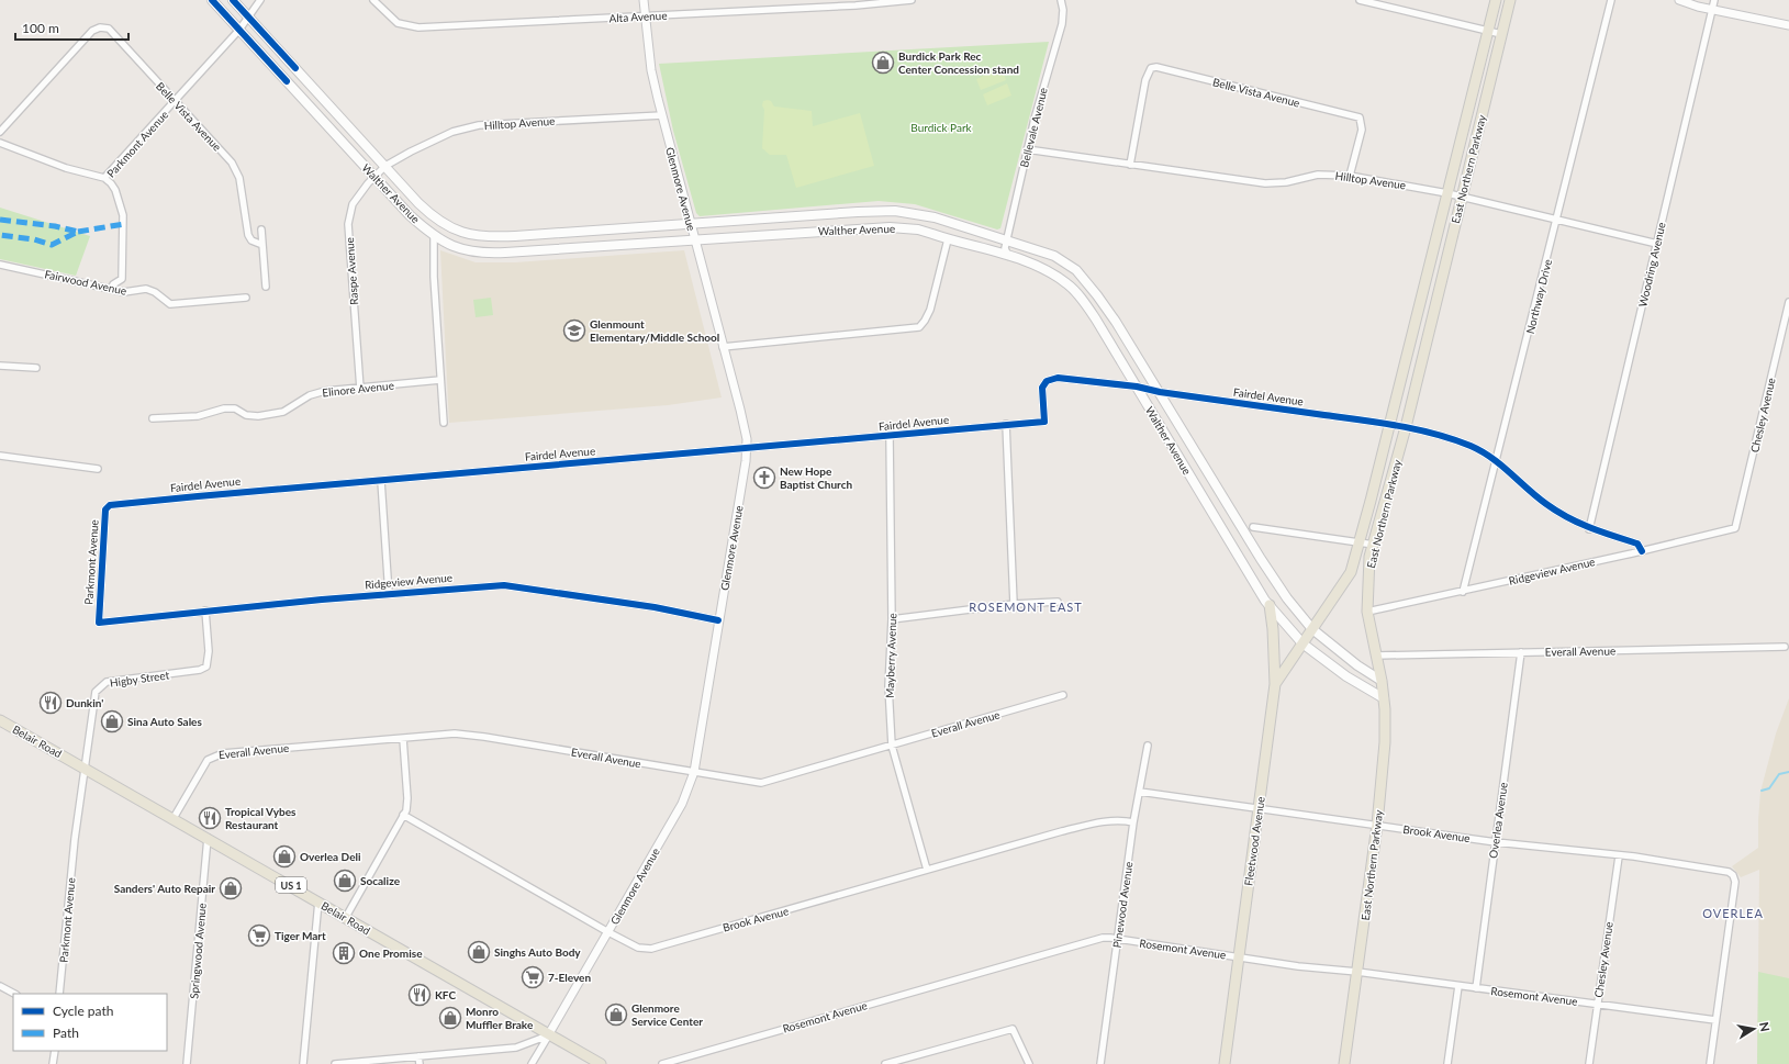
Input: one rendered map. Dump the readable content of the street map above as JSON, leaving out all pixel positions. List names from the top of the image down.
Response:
{
  "streets": {
    "main road": [
      "East Northern Parkway",
      "Walther Avenue",
      "Belair Road",
      "Fleetwood Avenue",
      "US 1"
    ],
    "street": [
      "Alta Avenue",
      "Belle Vista Avenue",
      "Hilltop Avenue",
      "Bellevale Avenue",
      "Parkmont Avenue",
      "Glenmore Avenue",
      "Woodring Avenue",
      "Raspe Avenue",
      "Fairwood Avenue",
      "Northway Drive",
      "Elinore Avenue",
      "Fairdel Avenue",
      "Chesley Avenue",
      "Ridgeview Avenue",
      "Everall Avenue",
      "Mayberry Avenue",
      "Higby Street",
      "Overlea Avenue",
      "Brook Avenue",
      "Pinewood Avenue",
      "Rosemont Avenue",
      "Springwood Avenue"
    ]
  },
  "crossings": [
    ["Alta Avenue", "Glenmore Avenue"],
    ["Belle Vista Avenue", "Hilltop Avenue"],
    ["Belle Vista Avenue", "Parkmont Avenue"],
    ["Hilltop Avenue", "Bellevale Avenue"],
    ["Hilltop Avenue", "East Northern Parkway"],
    ["Hilltop Avenue", "Glenmore Avenue"],
    ["Hilltop Avenue", "Walther Avenue"],
    ["Hilltop Avenue", "Woodring Avenue"],
    ["Hilltop Avenue", "Raspe Avenue"],
    ["Hilltop Avenue", "Northway Drive"],
    ["Bellevale Avenue", "Walther Avenue"],
    ["Parkmont Avenue", "Walther Avenue"],
    ["Parkmont Avenue", "Fairwood Avenue"],
    ["Parkmont Avenue", "Fairdel Avenue"],
    ["Parkmont Avenue", "Ridgeview Avenue"],
    ["Parkmont Avenue", "Higby Street"],
    ["Parkmont Avenue", "Belair Road"],
    ["East Northern Parkway", "Walther Avenue"],
    ["East Northern Parkway", "Fairdel Avenue"],
    ["East Northern Parkway", "Ridgeview Avenue"],
    ["East Northern Parkway", "Everall Avenue"],
    ["East Northern Parkway", "Brook Avenue"],
    ["East Northern Parkway", "Fleetwood Avenue"],
    ["East Northern Parkway", "Rosemont Avenue"],
    ["Glenmore Avenue", "Walther Avenue"],
    ["Glenmore Avenue", "Fairdel Avenue"],
    ["Glenmore Avenue", "Ridgeview Avenue"],
    ["Glenmore Avenue", "Everall Avenue"],
    ["Glenmore Avenue", "Belair Road"],
    ["Glenmore Avenue", "Brook Avenue"],
    ["Walther Avenue", "Raspe Avenue"],
    ["Walther Avenue", "Fairdel Avenue"],
    ["Walther Avenue", "Fleetwood Avenue"],
    ["Woodring Avenue", "Fairdel Avenue"],
    ["Raspe Avenue", "Elinore Avenue"],
    ["Northway Drive", "Fairdel Avenue"],
    ["Northway Drive", "Ridgeview Avenue"],
    ["Fairdel Avenue", "Ridgeview Avenue"],
    ["Fairdel Avenue", "Mayberry Avenue"],
    ["Chesley Avenue", "Ridgeview Avenue"],
    ["Chesley Avenue", "Brook Avenue"],
    ["Chesley Avenue", "Rosemont Avenue"],
    ["Ridgeview Avenue", "Higby Street"],
    ["Everall Avenue", "Mayberry Avenue"],
    ["Everall Avenue", "Belair Road"],
    ["Everall Avenue", "Overlea Avenue"],
    ["Mayberry Avenue", "Brook Avenue"],
    ["Higby Street", "Belair Road"],
    ["Belair Road", "Springwood Avenue"],
    ["Overlea Avenue", "Brook Avenue"],
    ["Overlea Avenue", "Rosemont Avenue"],
    ["Brook Avenue", "Fleetwood Avenue"],
    ["Brook Avenue", "Pinewood Avenue"],
    ["Brook Avenue", "Rosemont Avenue"],
    ["Fleetwood Avenue", "Rosemont Avenue"],
    ["Pinewood Avenue", "Rosemont Avenue"]
  ],
  "districts": ["ROSEMONT EAST", "OVERLEA"],
  "parks": ["Burdick Park"],
  "places": {
    "shop": [
      "Burdick Park Rec Center Concession stand",
      "Sina Auto Sales",
      "Overlea Deli",
      "Socalize",
      "Sanders' Auto Repair",
      "Singhs Auto Body",
      "Glenmore Service Center",
      "Monro Muffler Brake"
    ],
    "school or university": ["Glenmount Elementary/Middle School"],
    "church": ["New Hope Baptist Church"],
    "restaurant": ["Dunkin'", "Tropical Vybes Restaurant", "KFC"],
    "supermarket": ["Tiger Mart", "7-Eleven"],
    "building": ["One Promise"]
  },
  "legend": ["Cycle path", "Path"],
  "scale_bar": "100 m",
  "north": "right"
}
